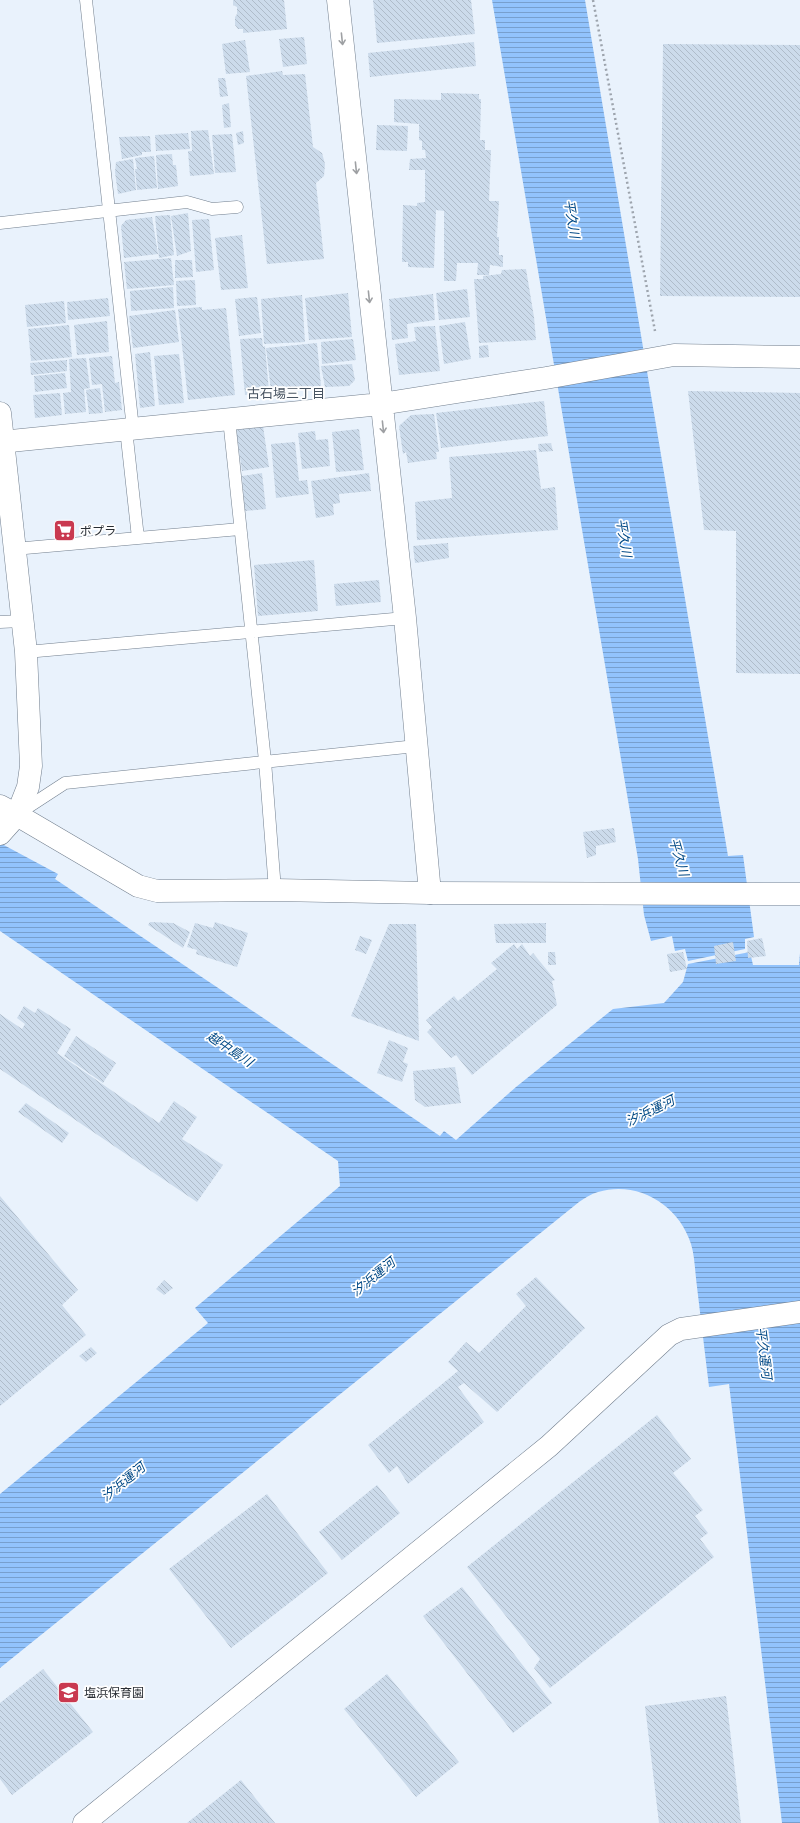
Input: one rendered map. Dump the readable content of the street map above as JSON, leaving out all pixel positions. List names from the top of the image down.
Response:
{
  "districts": ["古石場三丁目"],
  "water": [
    "平久川",
    "越中島川",
    "汐浜運河",
    "平久運河"
  ],
  "places": {
    "supermarket": ["ポプラ"],
    "school or university": ["塩浜保育園"]
  }
}
